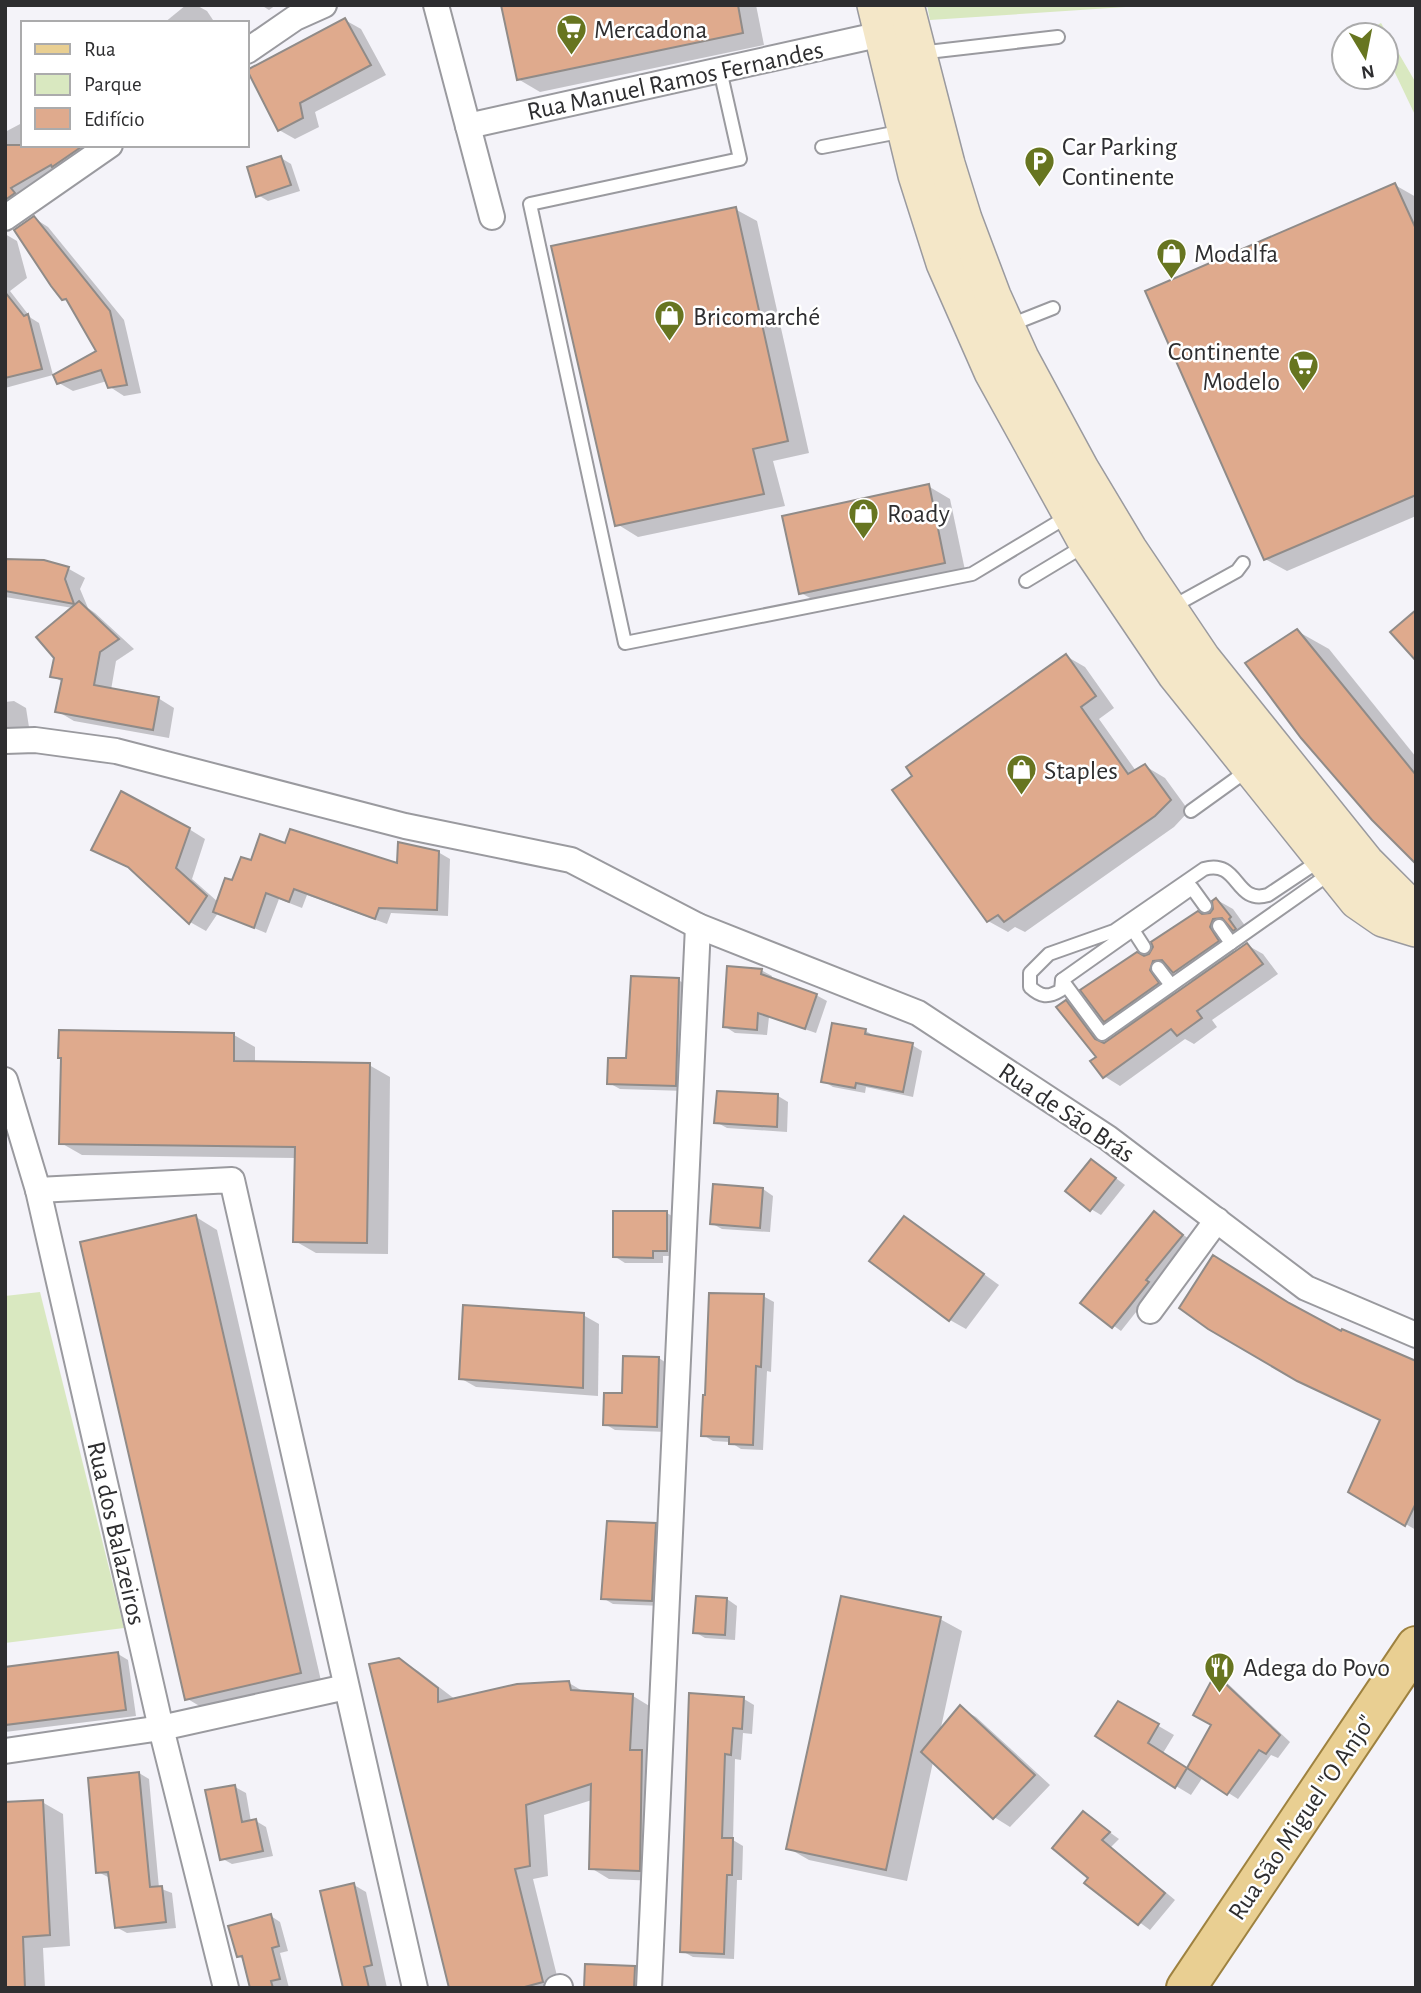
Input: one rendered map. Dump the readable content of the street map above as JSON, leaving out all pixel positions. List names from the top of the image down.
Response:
{
  "streets": {
    "main road": ["Rua São Miguel \"O Anjo\""],
    "street": ["Rua Manuel Ramos Fernandes", "Rua de São Brás", "Rua dos Balazeiros"]
  },
  "places": {
    "supermarket": ["Mercadona", "Continente Modelo"],
    "parking": ["Car Parking Continente"],
    "shop": [
      "Modalfa",
      "Bricomarché",
      "Roady",
      "Staples"
    ],
    "restaurant": ["Adega do Povo"]
  },
  "legend": ["Rua", "Parque", "Edifício"],
  "north": "bottom"
}
